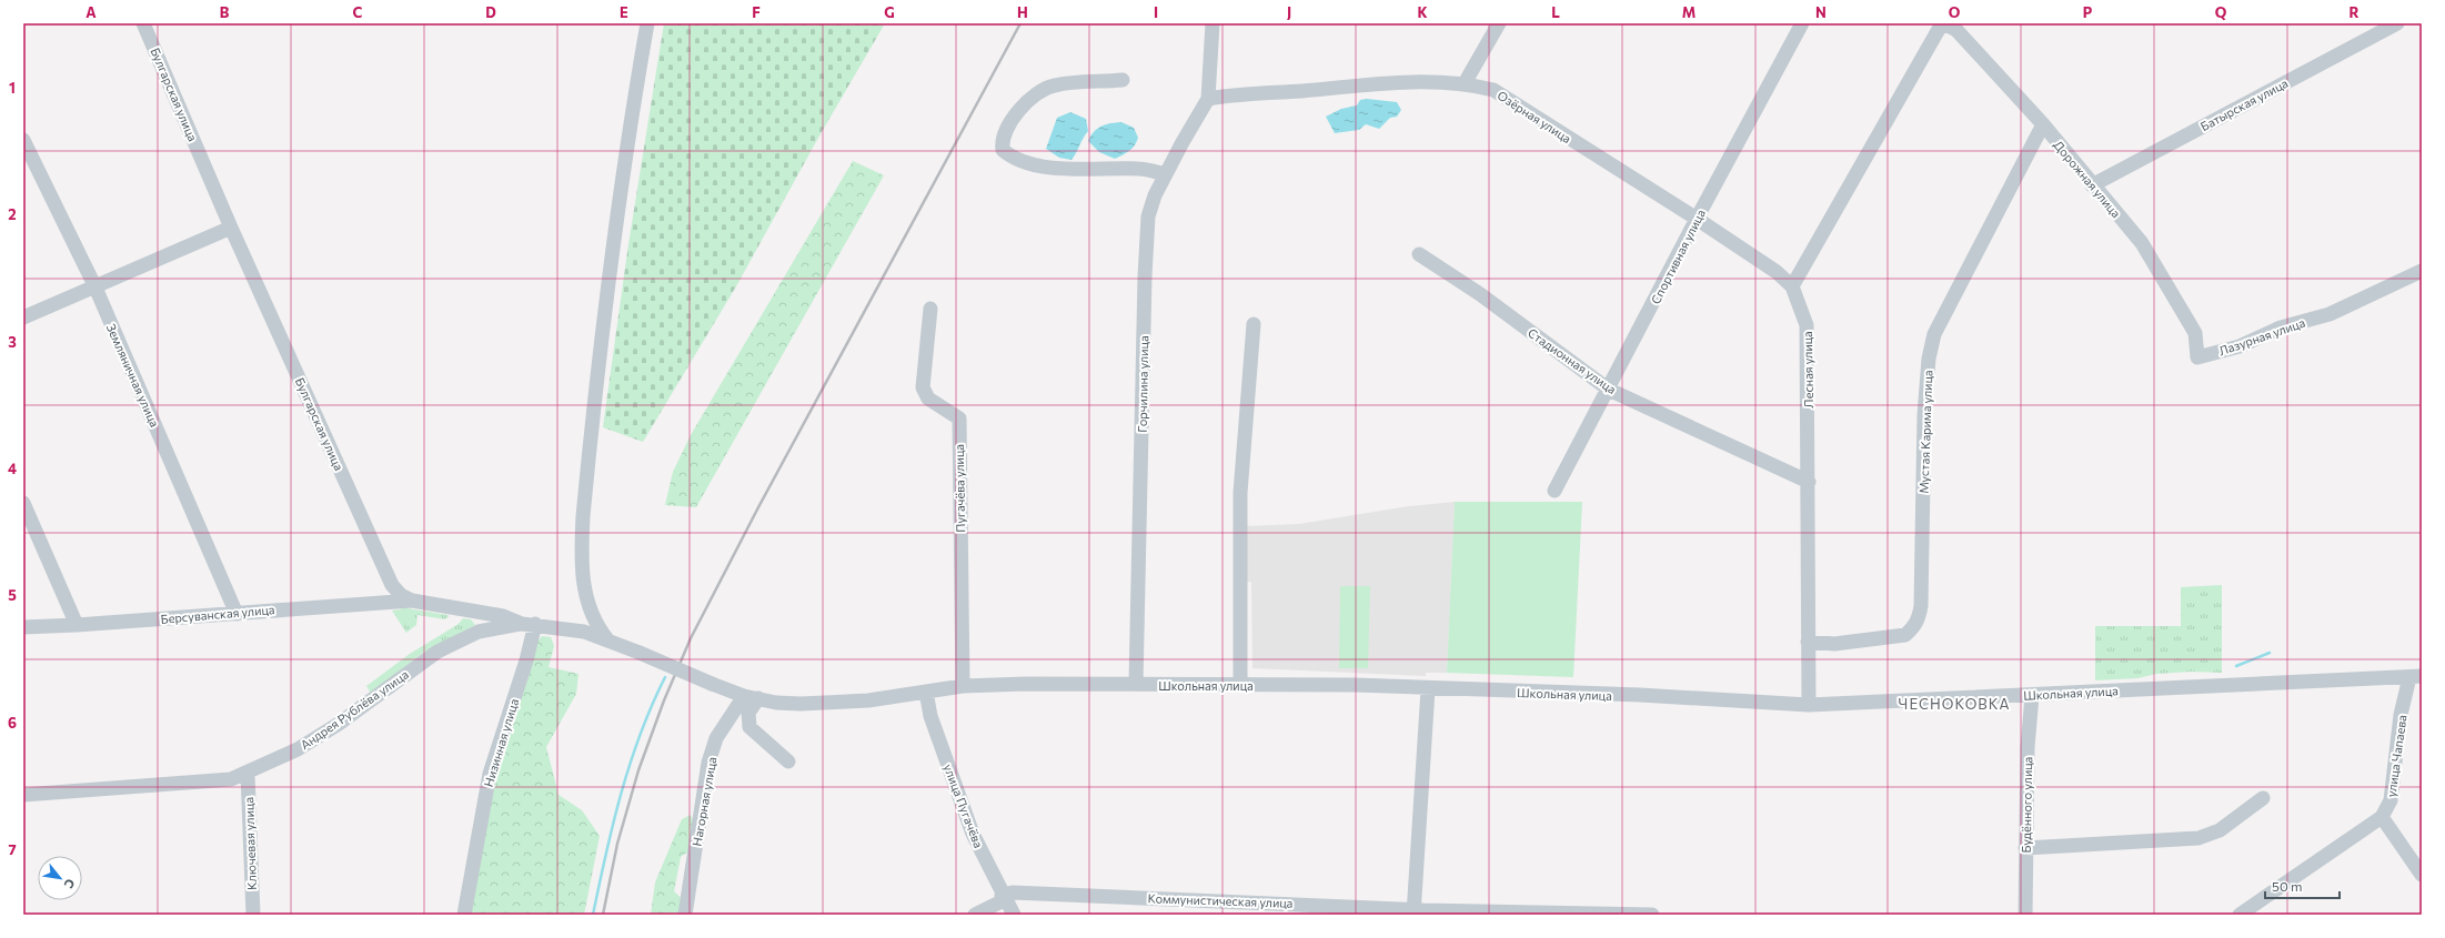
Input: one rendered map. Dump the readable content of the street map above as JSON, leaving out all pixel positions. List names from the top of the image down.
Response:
{
  "streets": {
    "street": [
      "Булгарская улица",
      "Батырская улица",
      "Озёрная улица",
      "Дорожная улица",
      "Спортивная улица",
      "Лазурная улица",
      "Стадионная улица",
      "Лесная улица",
      "Земляничная улица",
      "Горчилина улица",
      "Мустая Карима улица",
      "Пугачёва улица",
      "Берсуванская улица",
      "Школьная улица",
      "Андрея Рублёва улица",
      "Низинная улица",
      "улица Чапаева",
      "Нагорная улица",
      "Будённого улица",
      "улица Пугачёва",
      "Ключевая улица",
      "Коммунистическая улица"
    ]
  },
  "crossings": [
    ["Булгарская улица", "Берсуванская улица"],
    ["Булгарская улица", "Школьная улица"],
    ["Булгарская улица", "Андрея Рублёва улица"],
    ["Булгарская улица", "Низинная улица"],
    ["Батырская улица", "Дорожная улица"],
    ["Озёрная улица", "Спортивная улица"],
    ["Озёрная улица", "Лесная улица"],
    ["Озёрная улица", "Горчилина улица"],
    ["Дорожная улица", "Лазурная улица"],
    ["Дорожная улица", "Мустая Карима улица"],
    ["Спортивная улица", "Стадионная улица"],
    ["Стадионная улица", "Лесная улица"],
    ["Лесная улица", "Мустая Карима улица"],
    ["Лесная улица", "Школьная улица"],
    ["Земляничная улица", "Берсуванская улица"],
    ["Горчилина улица", "Школьная улица"],
    ["Пугачёва улица", "Школьная улица"],
    ["Школьная улица", "улица Чапаева"],
    ["Школьная улица", "Нагорная улица"],
    ["Школьная улица", "Будённого улица"],
    ["Школьная улица", "улица Пугачёва"],
    ["Андрея Рублёва улица", "Низинная улица"],
    ["Андрея Рублёва улица", "Ключевая улица"],
    ["улица Пугачёва", "Коммунистическая улица"]
  ],
  "districts": ["ЧЕСНОКОВКА"],
  "scale_bar": "50 m",
  "north": "bottom right",
  "grid": {
    "columns": [
      "A",
      "B",
      "C",
      "D",
      "E",
      "F",
      "G",
      "H",
      "I",
      "J",
      "K",
      "L",
      "M",
      "N",
      "O",
      "P",
      "Q",
      "R"
    ],
    "rows": [
      "1",
      "2",
      "3",
      "4",
      "5",
      "6",
      "7"
    ]
  }
}
